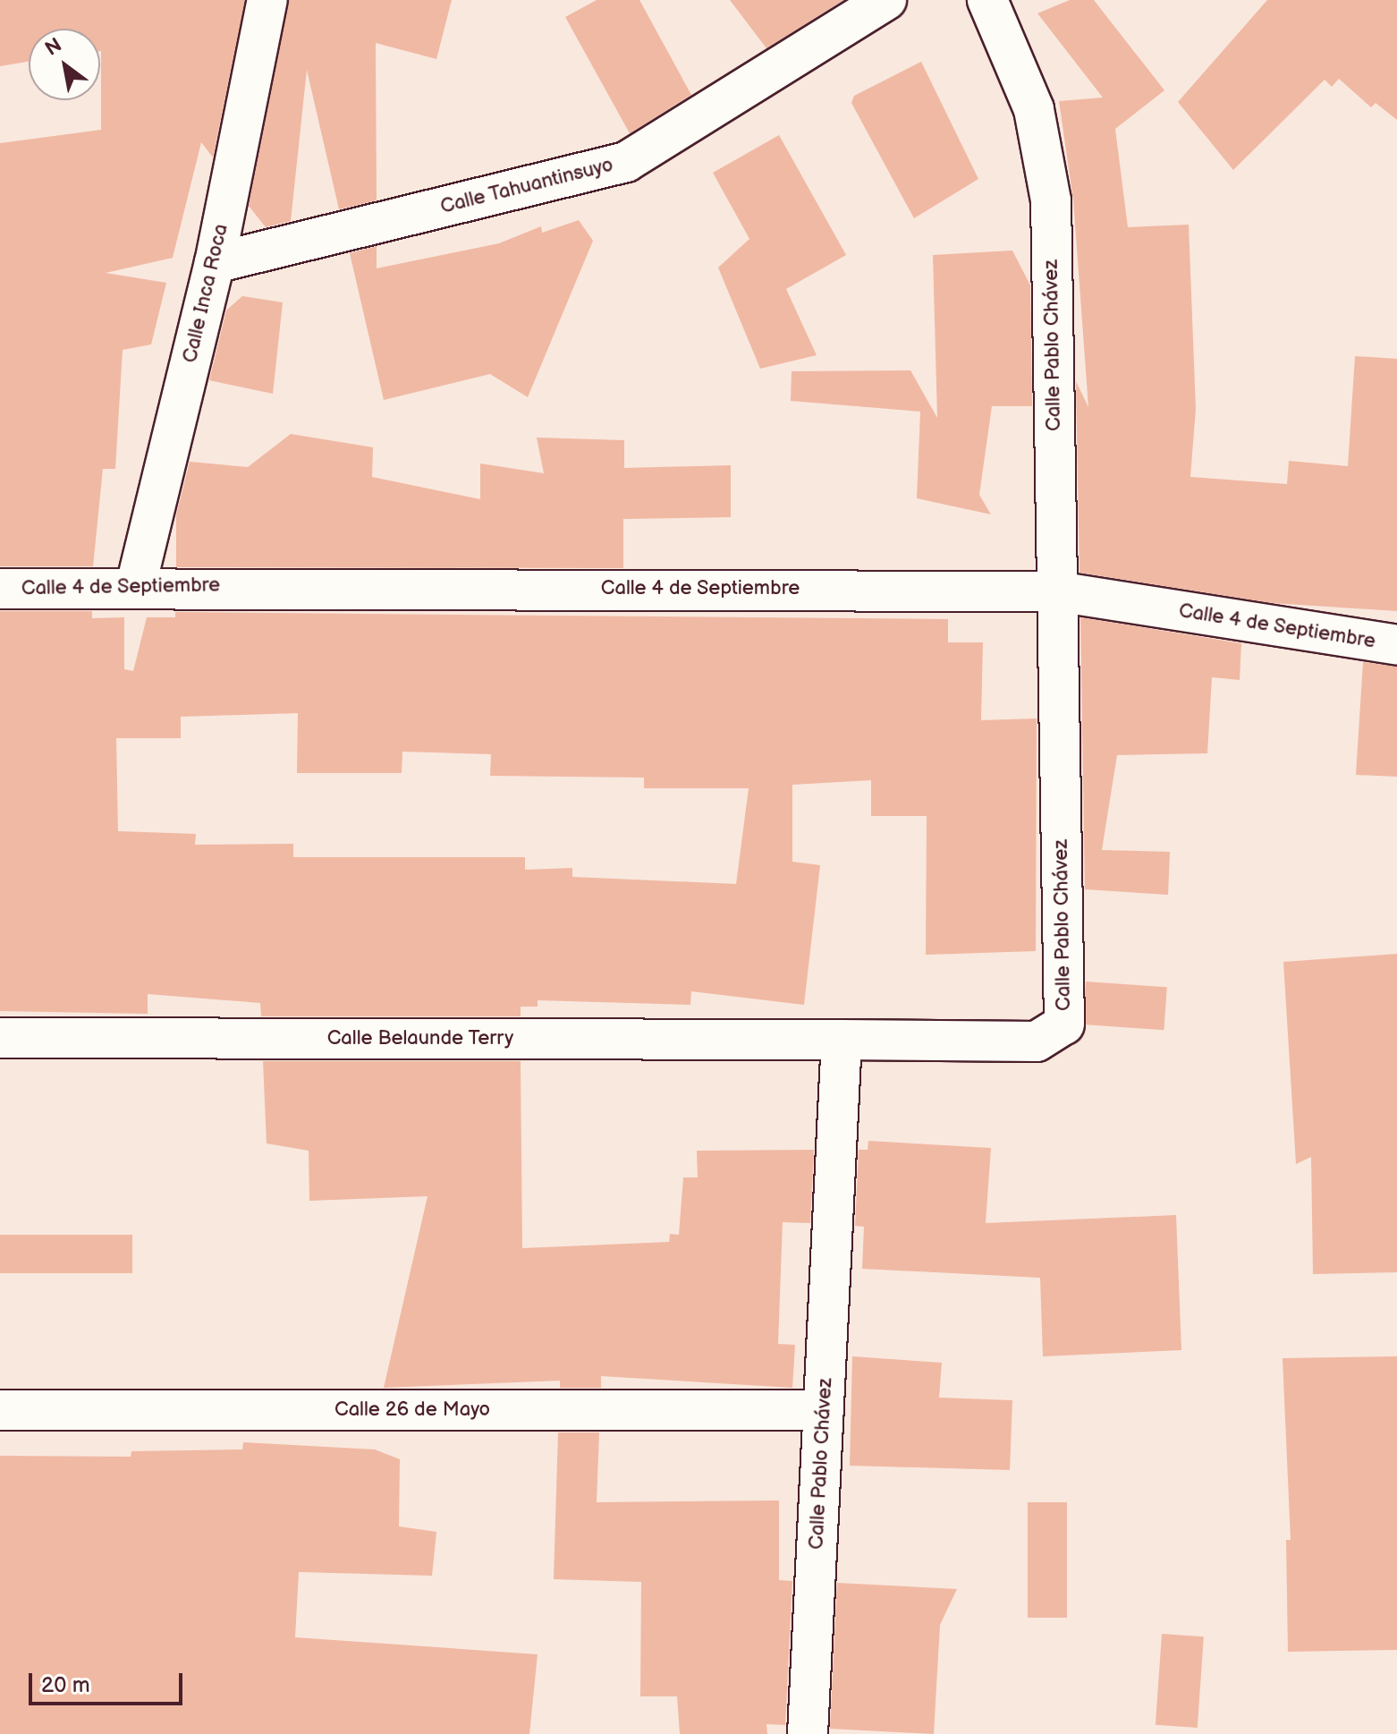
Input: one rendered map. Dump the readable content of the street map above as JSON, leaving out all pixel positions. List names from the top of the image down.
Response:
{
  "streets": {
    "street": [
      "Calle Tahuantinsuyo",
      "Calle Inca Roca",
      "Calle Pablo Chávez",
      "Calle 4 de Septiembre",
      "Calle Belaunde Terry",
      "Calle 26 de Mayo"
    ]
  },
  "crossings": [
    ["Calle Tahuantinsuyo", "Calle Inca Roca"],
    ["Calle Inca Roca", "Calle 4 de Septiembre"],
    ["Calle Pablo Chávez", "Calle 4 de Septiembre"],
    ["Calle Pablo Chávez", "Calle Belaunde Terry"],
    ["Calle Pablo Chávez", "Calle 26 de Mayo"]
  ],
  "scale_bar": "20 m",
  "north": "top left"
}
